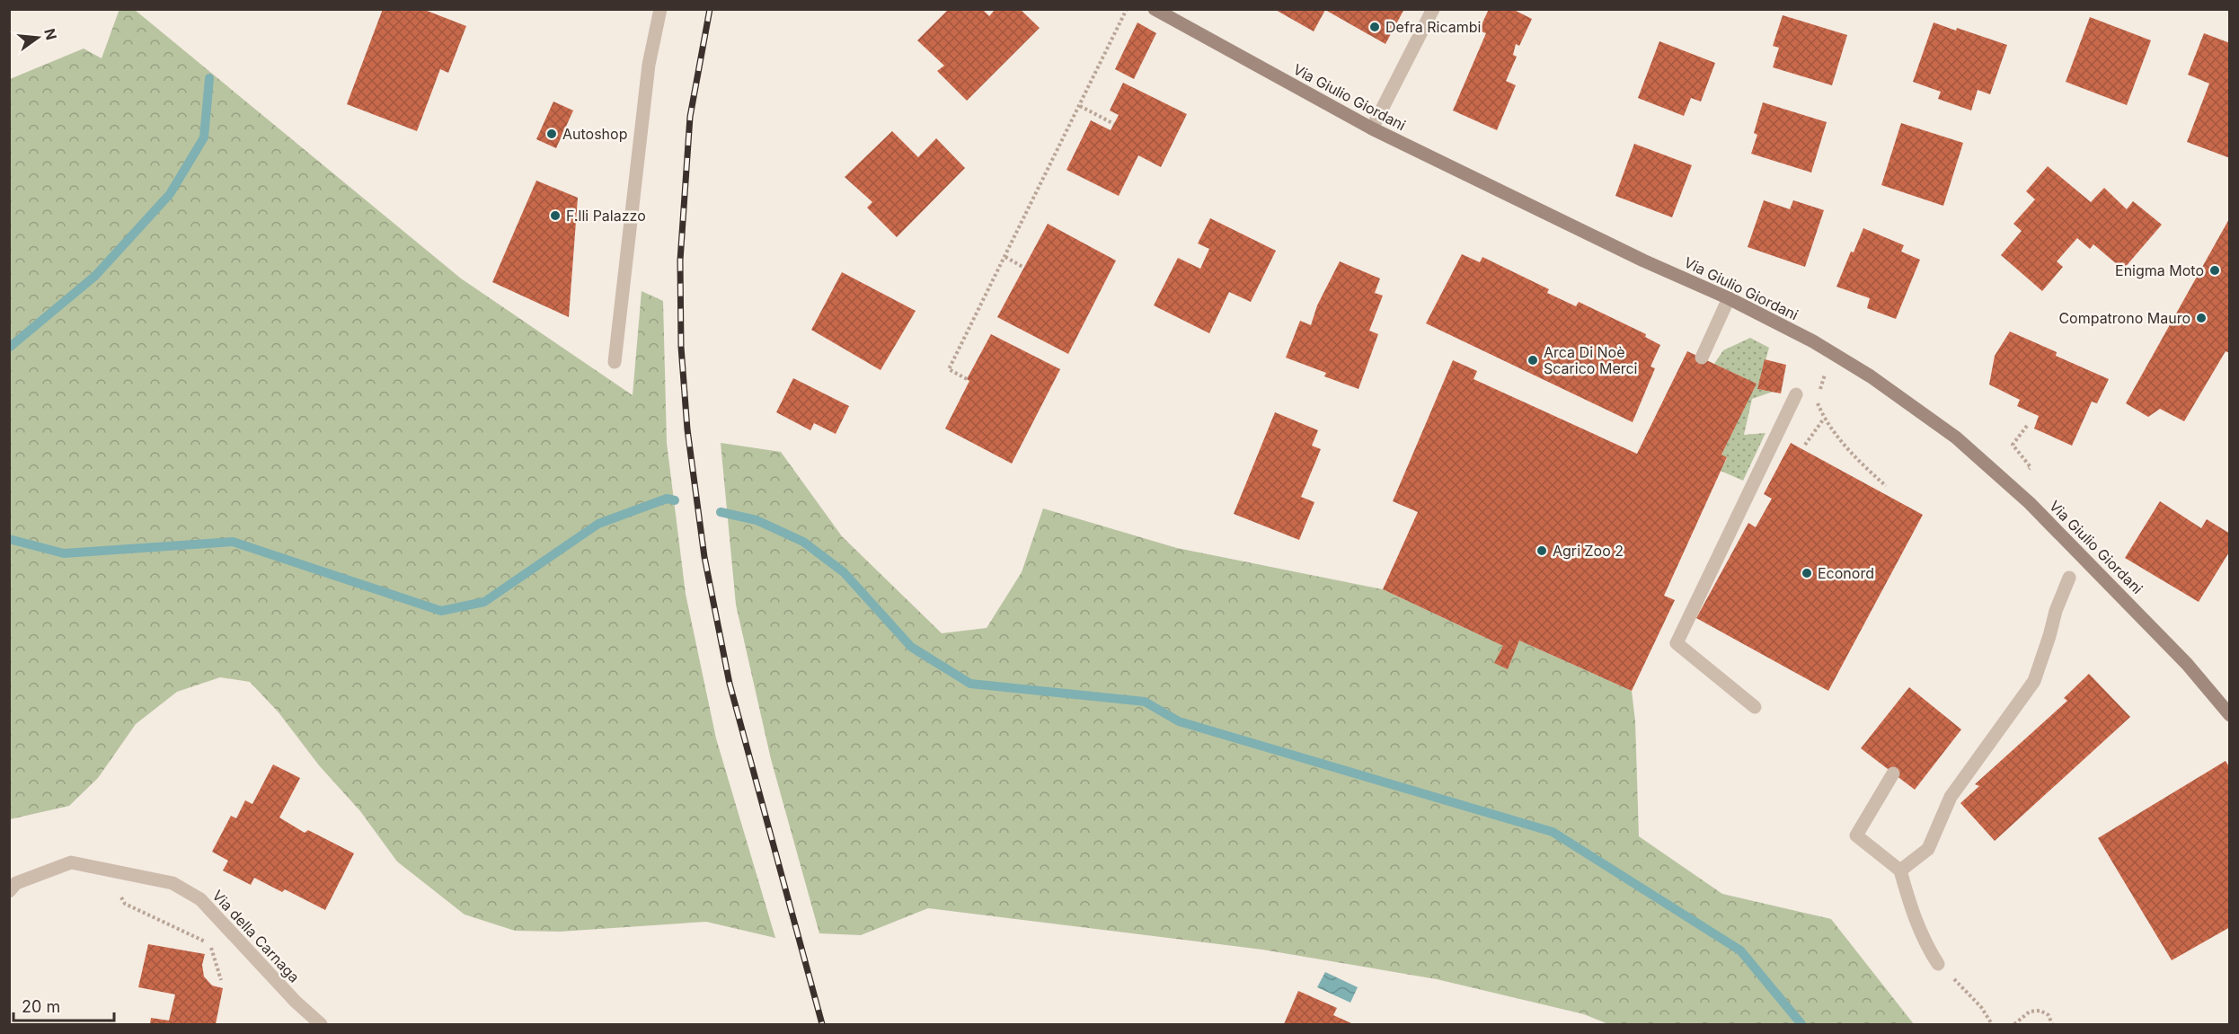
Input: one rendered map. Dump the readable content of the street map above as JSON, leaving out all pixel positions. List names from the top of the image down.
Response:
{
  "streets": {
    "street": ["Via Giulio Giordani", "Via della Carnaga"]
  },
  "places": [
    "Defra Ricambi",
    "Autoshop",
    "F.lli Palazzo",
    "Enigma Moto",
    "Compatrono Mauro",
    "Arca Di Noè Scarico Merci",
    "Agri Zoo 2",
    "Econord"
  ],
  "scale_bar": "20 m",
  "north": "right"
}
